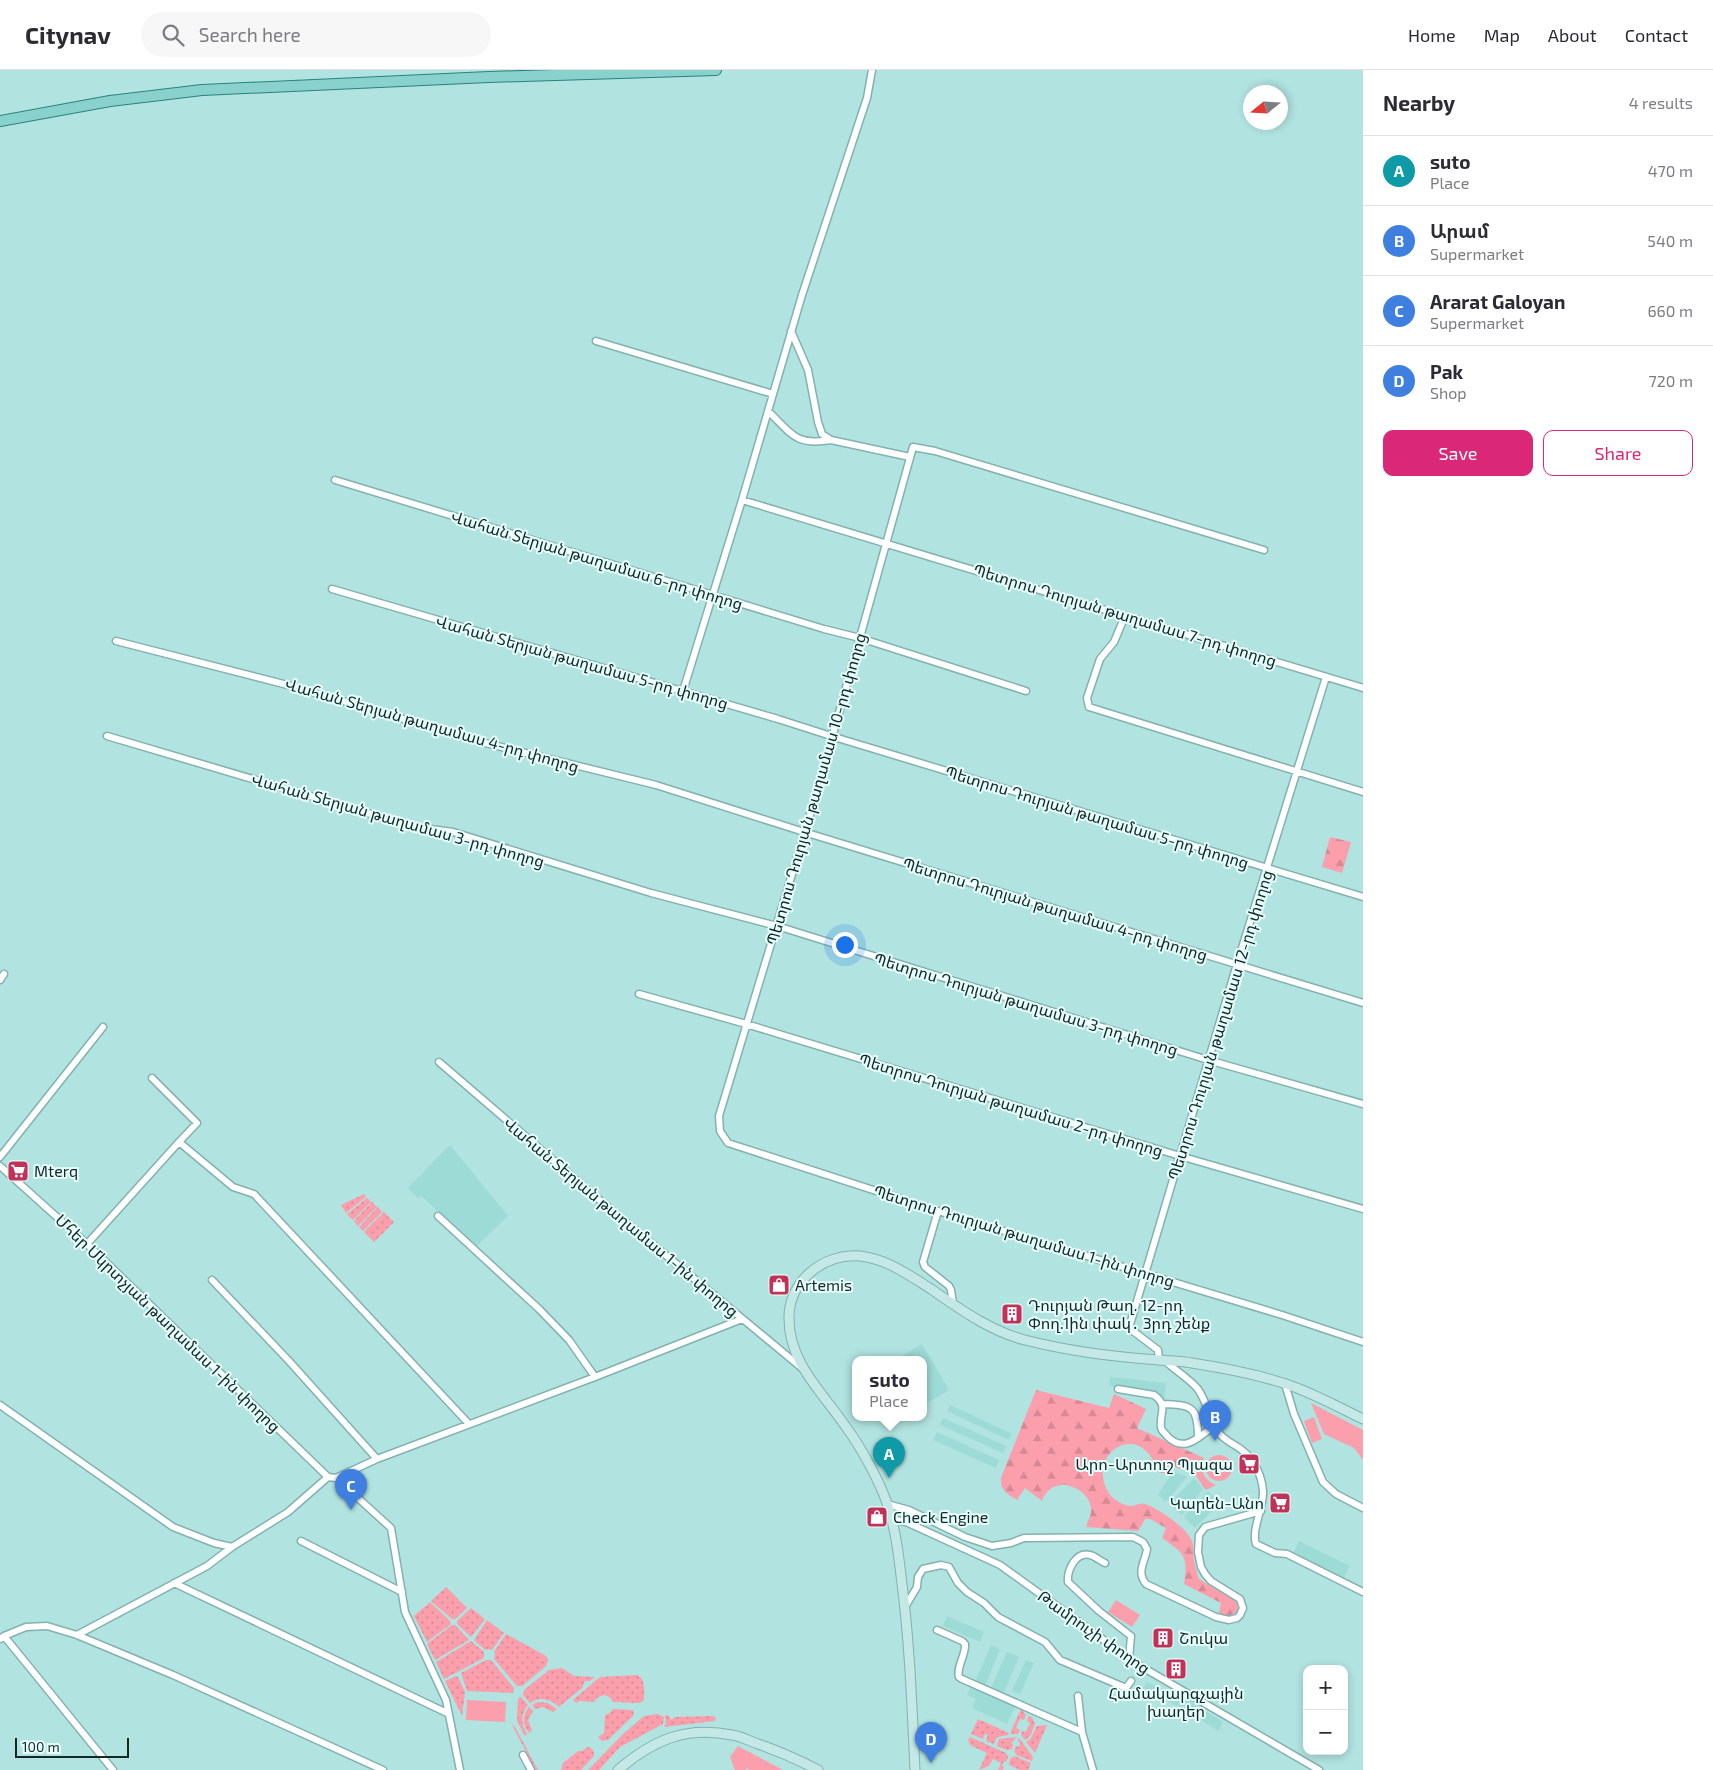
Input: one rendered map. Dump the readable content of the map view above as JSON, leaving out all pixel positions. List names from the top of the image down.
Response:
{
  "streets": {
    "street": [
      "Վահան Տերյան թաղամաս 6-րդ փողոց",
      "Պետրոս Դուրյան թաղամաս 7-րդ փողոց",
      "Վահան Տերյան թաղամաս 5-րդ փողոց",
      "Վահան Տերյան թաղամաս 4-րդ փողոց",
      "Պետրոս Դուրյան թաղամաս 10-րդ փողոց",
      "Պետրոս Դուրյան թաղամաս 5-րդ փողոց",
      "Վահան Տերյան թաղամաս 3-րդ փողոց",
      "Պետրոս Դուրյան թաղամաս 4-րդ փողոց",
      "Պետրոս Դուրյան թաղամաս 3-րդ փողոց",
      "Պետրոս Դուրյան թաղամաս 12-րդ փողոց",
      "Պետրոս Դուրյան թաղամաս 2-րդ փողոց",
      "Վահան Տերյան թաղամաս 1-ին փողոց",
      "Պետրոս Դուրյան թաղամաս 1-ին փողոց",
      "Մհեր Մկրտչյան թաղամաս 1-ին փողոց",
      "Թամրուչի փողոց"
    ]
  },
  "crossings": [
    ["Վահան Տերյան թաղամաս 6-րդ փողոց", "Պետրոս Դուրյան թաղամաս 10-րդ փողոց"],
    ["Պետրոս Դուրյան թաղամաս 7-րդ փողոց", "Պետրոս Դուրյան թաղամաս 10-րդ փողոց"],
    ["Պետրոս Դուրյան թաղամաս 7-րդ փողոց", "Պետրոս Դուրյան թաղամաս 12-րդ փողոց"],
    ["Վահան Տերյան թաղամաս 5-րդ փողոց", "Պետրոս Դուրյան թաղամաս 10-րդ փողոց"],
    ["Վահան Տերյան թաղամաս 5-րդ փողոց", "Պետրոս Դուրյան թաղամաս 5-րդ փողոց"],
    ["Վահան Տերյան թաղամաս 4-րդ փողոց", "Պետրոս Դուրյան թաղամաս 10-րդ փողոց"],
    ["Վահան Տերյան թաղամաս 4-րդ փողոց", "Պետրոս Դուրյան թաղամաս 4-րդ փողոց"],
    ["Պետրոս Դուրյան թաղամաս 10-րդ փողոց", "Պետրոս Դուրյան թաղամաս 5-րդ փողոց"],
    ["Պետրոս Դուրյան թաղամաս 10-րդ փողոց", "Վահան Տերյան թաղամաս 3-րդ փողոց"],
    ["Պետրոս Դուրյան թաղամաս 10-րդ փողոց", "Պետրոս Դուրյան թաղամաս 4-րդ փողոց"],
    ["Պետրոս Դուրյան թաղամաս 10-րդ փողոց", "Պետրոս Դուրյան թաղամաս 3-րդ փողոց"],
    ["Պետրոս Դուրյան թաղամաս 10-րդ փողոց", "Պետրոս Դուրյան թաղամաս 2-րդ փողոց"],
    ["Պետրոս Դուրյան թաղամաս 10-րդ փողոց", "Պետրոս Դուրյան թաղամաս 1-ին փողոց"],
    ["Պետրոս Դուրյան թաղամաս 5-րդ փողոց", "Պետրոս Դուրյան թաղամաս 12-րդ փողոց"],
    ["Վահան Տերյան թաղամաս 3-րդ փողոց", "Պետրոս Դուրյան թաղամաս 3-րդ փողոց"],
    ["Պետրոս Դուրյան թաղամաս 4-րդ փողոց", "Պետրոս Դուրյան թաղամաս 12-րդ փողոց"],
    ["Պետրոս Դուրյան թաղամաս 3-րդ փողոց", "Պետրոս Դուրյան թաղամաս 12-րդ փողոց"],
    ["Պետրոս Դուրյան թաղամաս 12-րդ փողոց", "Պետրոս Դուրյան թաղամաս 2-րդ փողոց"],
    ["Պետրոս Դուրյան թաղամաս 12-րդ փողոց", "Պետրոս Դուրյան թաղամաս 1-ին փողոց"]
  ],
  "places": {
    "supermarket": ["Mterq", "Արո-Արտուշ Պլազա", "Կարեն-Անո"],
    "shop": ["Artemis", "Check Engine"],
    "building": ["Դուրյան Թաղ. 12-րդ Փող.1ին փակ․ 3րդ շենք", "Շուկա", "Համակարգչային խաղեր"]
  },
  "scale_bar": "100 m",
  "north": "left",
  "page": {
    "header": "Citynav",
    "search": "Search here",
    "nav": [
      "Home",
      "Map",
      "About",
      "Contact"
    ],
    "heading": ["Nearby", "4 results"],
    "list": [
      {
        "mark": "A",
        "name": "suto",
        "note": "Place",
        "value": "470 m"
      },
      {
        "mark": "B",
        "name": "Արամ",
        "note": "Supermarket",
        "value": "540 m"
      },
      {
        "mark": "C",
        "name": "Ararat Galoyan",
        "note": "Supermarket",
        "value": "660 m"
      },
      {
        "mark": "D",
        "name": "Pak",
        "note": "Shop",
        "value": "720 m"
      }
    ],
    "buttons": ["Save", "Share"],
    "popup": ["suto", "Place"],
    "pins": [
      "B",
      "A",
      "C",
      "D"
    ],
    "map_buttons": ["+", "−"],
    "scale": "100 m"
  }
}
